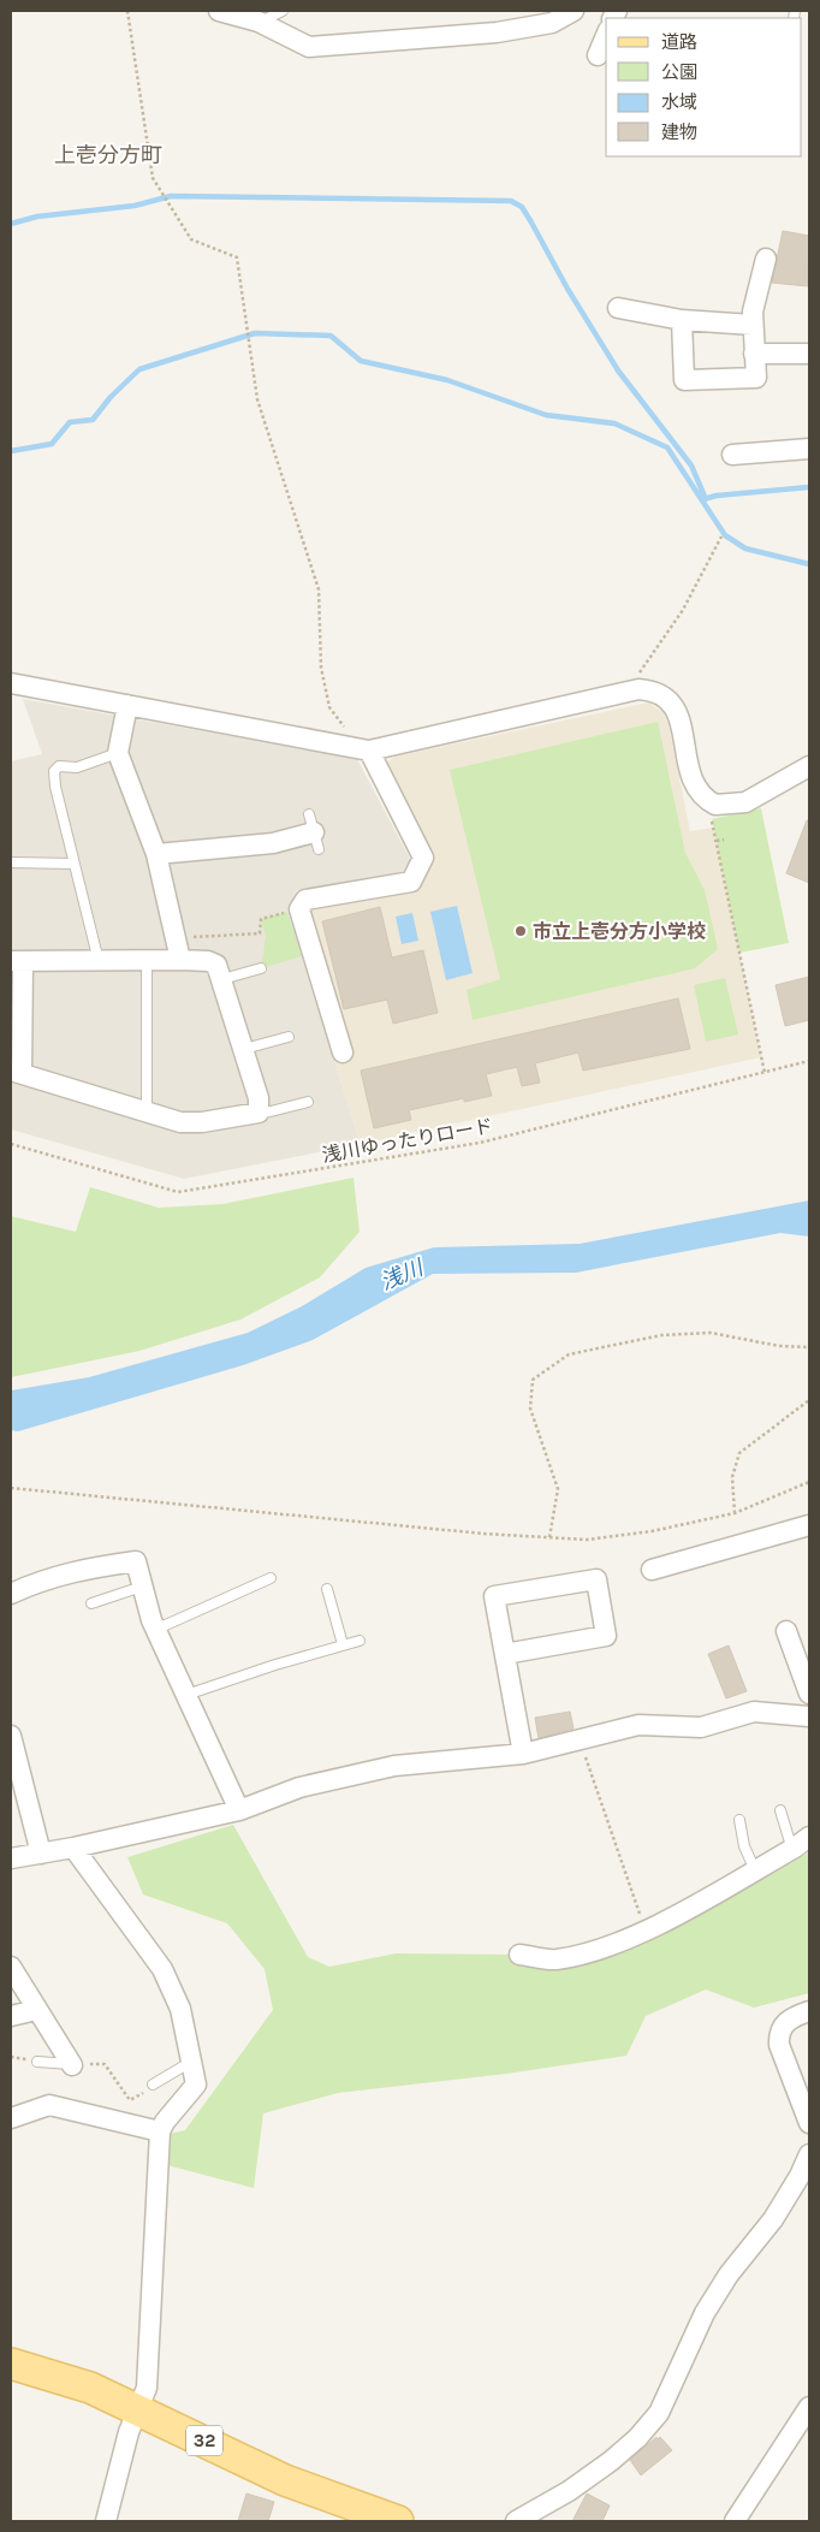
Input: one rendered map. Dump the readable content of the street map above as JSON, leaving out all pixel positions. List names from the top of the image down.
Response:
{
  "streets": {
    "main road": ["32"],
    "path": ["浅川ゆったりロード"]
  },
  "districts": ["上壱分方町"],
  "water": ["浅川"],
  "places": ["市立上壱分方小学校"],
  "legend": [
    "道路",
    "公園",
    "水域",
    "建物"
  ]
}
